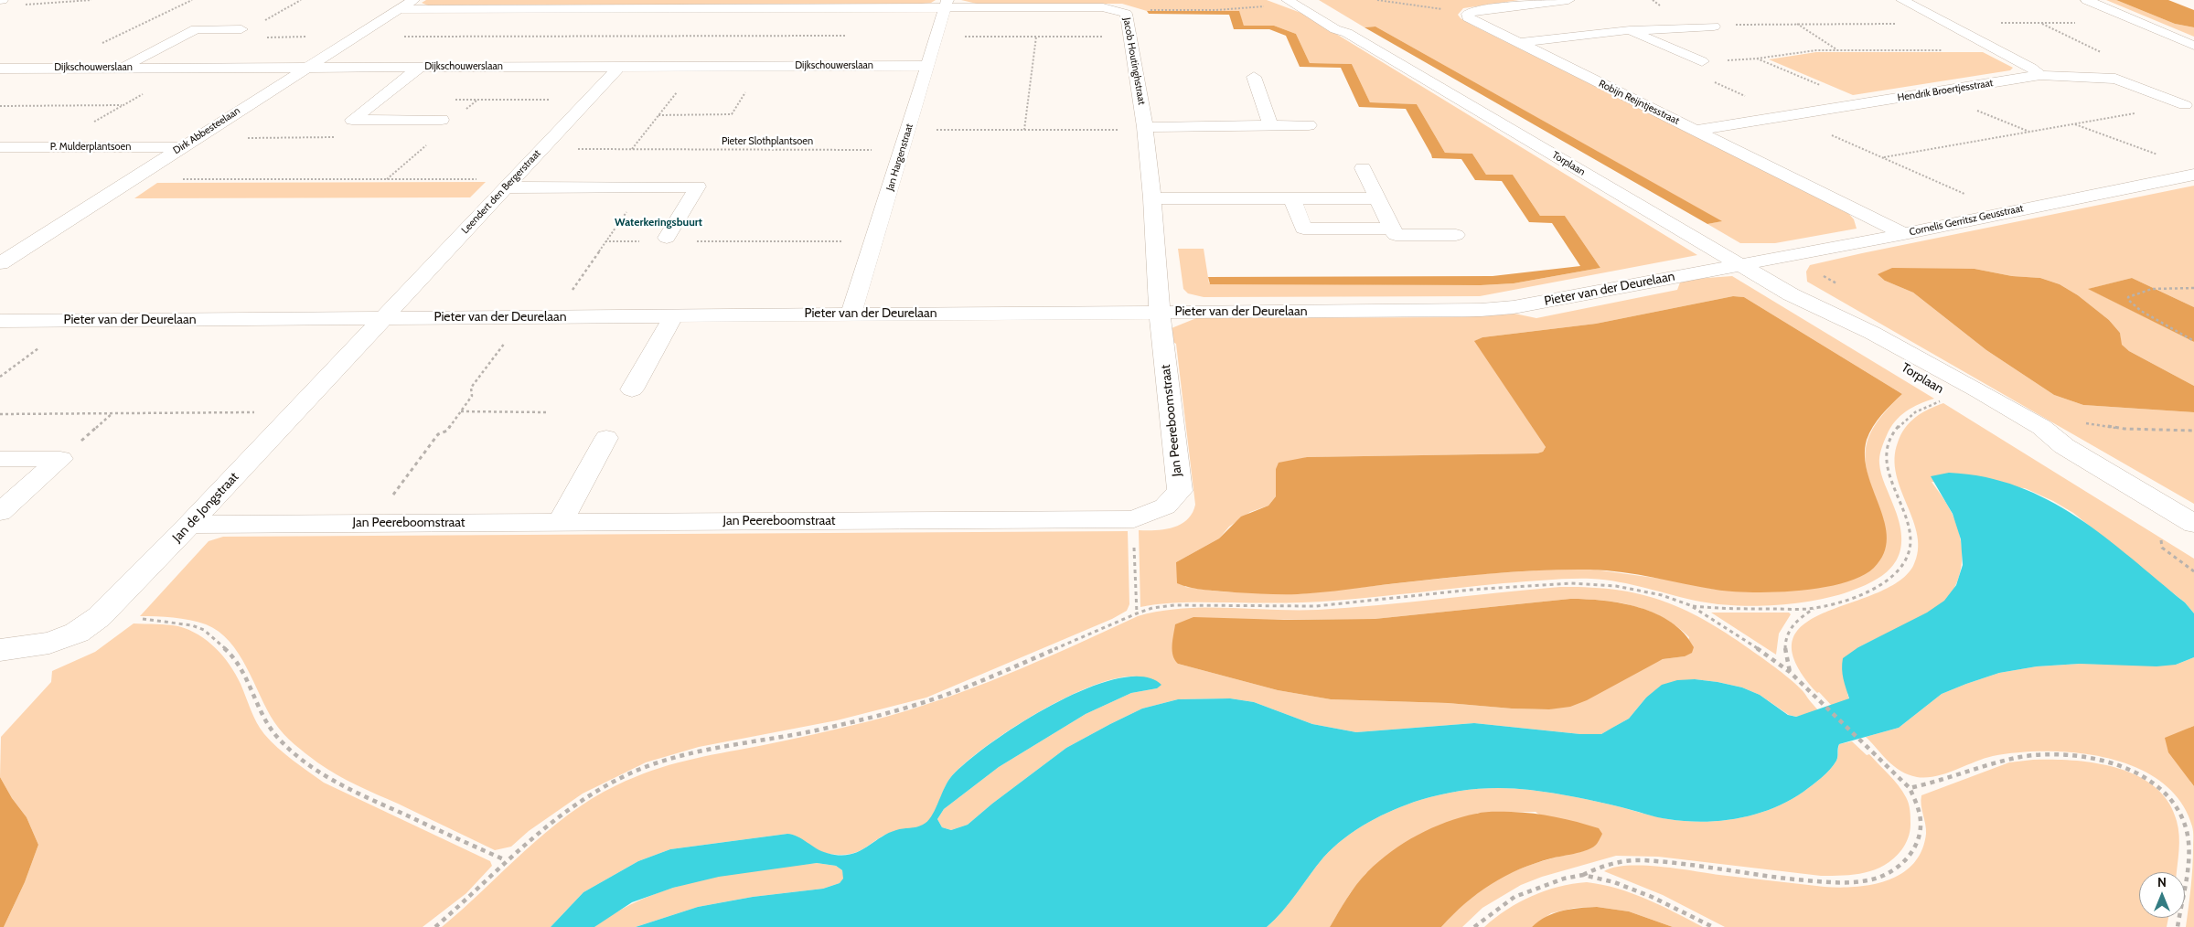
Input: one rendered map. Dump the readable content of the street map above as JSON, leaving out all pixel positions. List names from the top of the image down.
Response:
{
  "streets": {
    "street": [
      "Jacob Houtinghstraat",
      "Dijkschouwerslaan",
      "Hendrik Broertjesstraat",
      "Robijn Reijntjesstraat",
      "Dirk Abbesteelaan",
      "P. Mulderplantsoen",
      "Jan Hargenstraat",
      "Torplaan",
      "Leendert den Bergerstraat",
      "Cornelis Gerritsz Geusstraat",
      "Pieter van der Deurelaan",
      "Jan Peereboomstraat",
      "Jan de Jongstraat"
    ],
    "path": ["Pieter Slothplantsoen"]
  },
  "crossings": [
    ["Jacob Houtinghstraat", "Dirk Abbesteelaan"],
    ["Jacob Houtinghstraat", "Jan Hargenstraat"],
    ["Jacob Houtinghstraat", "Pieter van der Deurelaan"],
    ["Jacob Houtinghstraat", "Jan Peereboomstraat"],
    ["Dijkschouwerslaan", "Dirk Abbesteelaan"],
    ["Dijkschouwerslaan", "Jan Hargenstraat"],
    ["Dijkschouwerslaan", "Leendert den Bergerstraat"],
    ["Hendrik Broertjesstraat", "Robijn Reijntjesstraat"],
    ["Robijn Reijntjesstraat", "Cornelis Gerritsz Geusstraat"],
    ["Dirk Abbesteelaan", "P. Mulderplantsoen"],
    ["Pieter Slothplantsoen", "Jan Hargenstraat"],
    ["Pieter Slothplantsoen", "Leendert den Bergerstraat"],
    ["Jan Hargenstraat", "Pieter van der Deurelaan"],
    ["Torplaan", "Cornelis Gerritsz Geusstraat"],
    ["Torplaan", "Pieter van der Deurelaan"],
    ["Leendert den Bergerstraat", "Pieter van der Deurelaan"],
    ["Leendert den Bergerstraat", "Jan de Jongstraat"],
    ["Cornelis Gerritsz Geusstraat", "Pieter van der Deurelaan"],
    ["Pieter van der Deurelaan", "Jan Peereboomstraat"],
    ["Pieter van der Deurelaan", "Jan de Jongstraat"],
    ["Jan Peereboomstraat", "Jan de Jongstraat"]
  ],
  "districts": ["Waterkeringsbuurt"],
  "north": "top"
}
